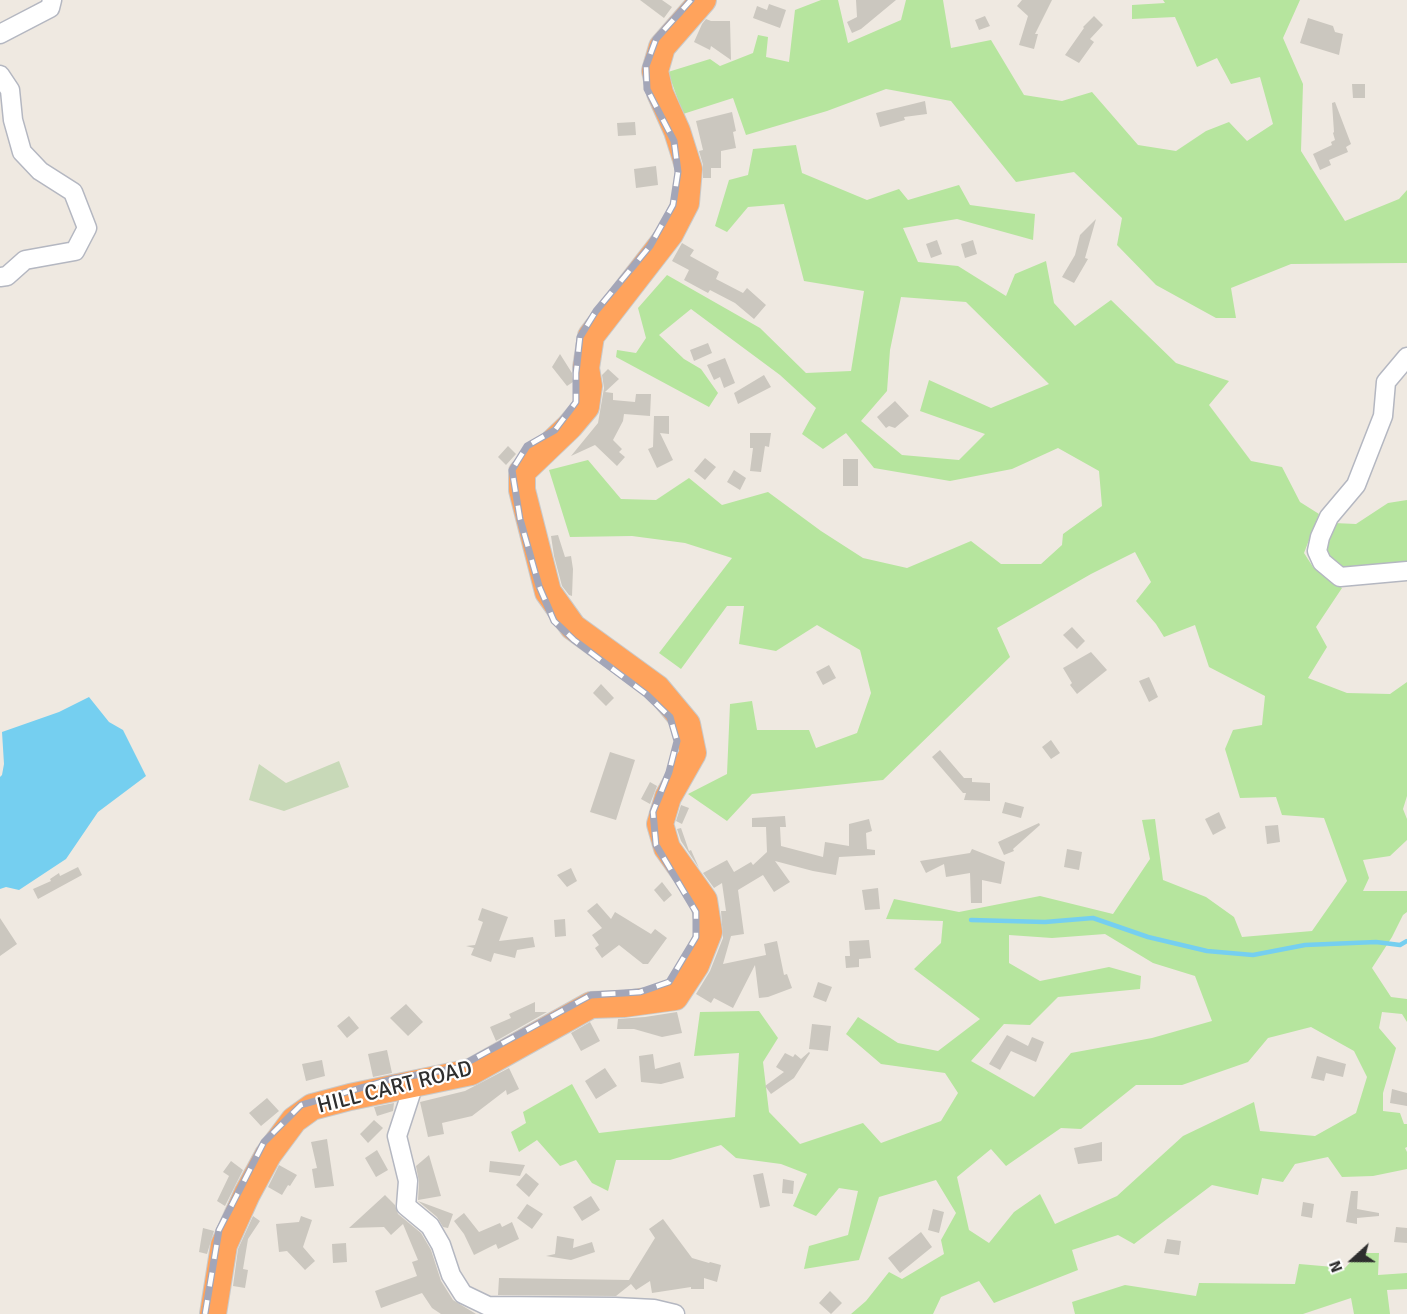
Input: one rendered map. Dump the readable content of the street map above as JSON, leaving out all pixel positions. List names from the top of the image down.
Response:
{
  "streets": {
    "highway": ["HILL CART ROAD"]
  },
  "north": "left"
}
